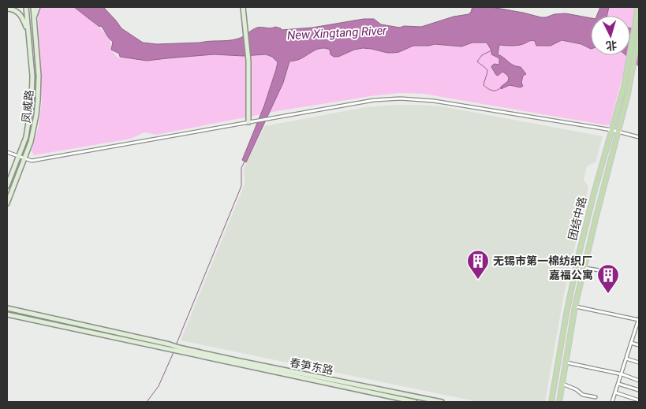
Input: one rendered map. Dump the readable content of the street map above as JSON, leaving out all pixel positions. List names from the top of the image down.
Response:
{
  "streets": {
    "main road": ["凤威路", "团结中路", "春笋东路"]
  },
  "water": ["New Xingtang River"],
  "places": {
    "building": ["无锡市第一棉纺织厂", "嘉福公寓"]
  },
  "north": "bottom"
}
